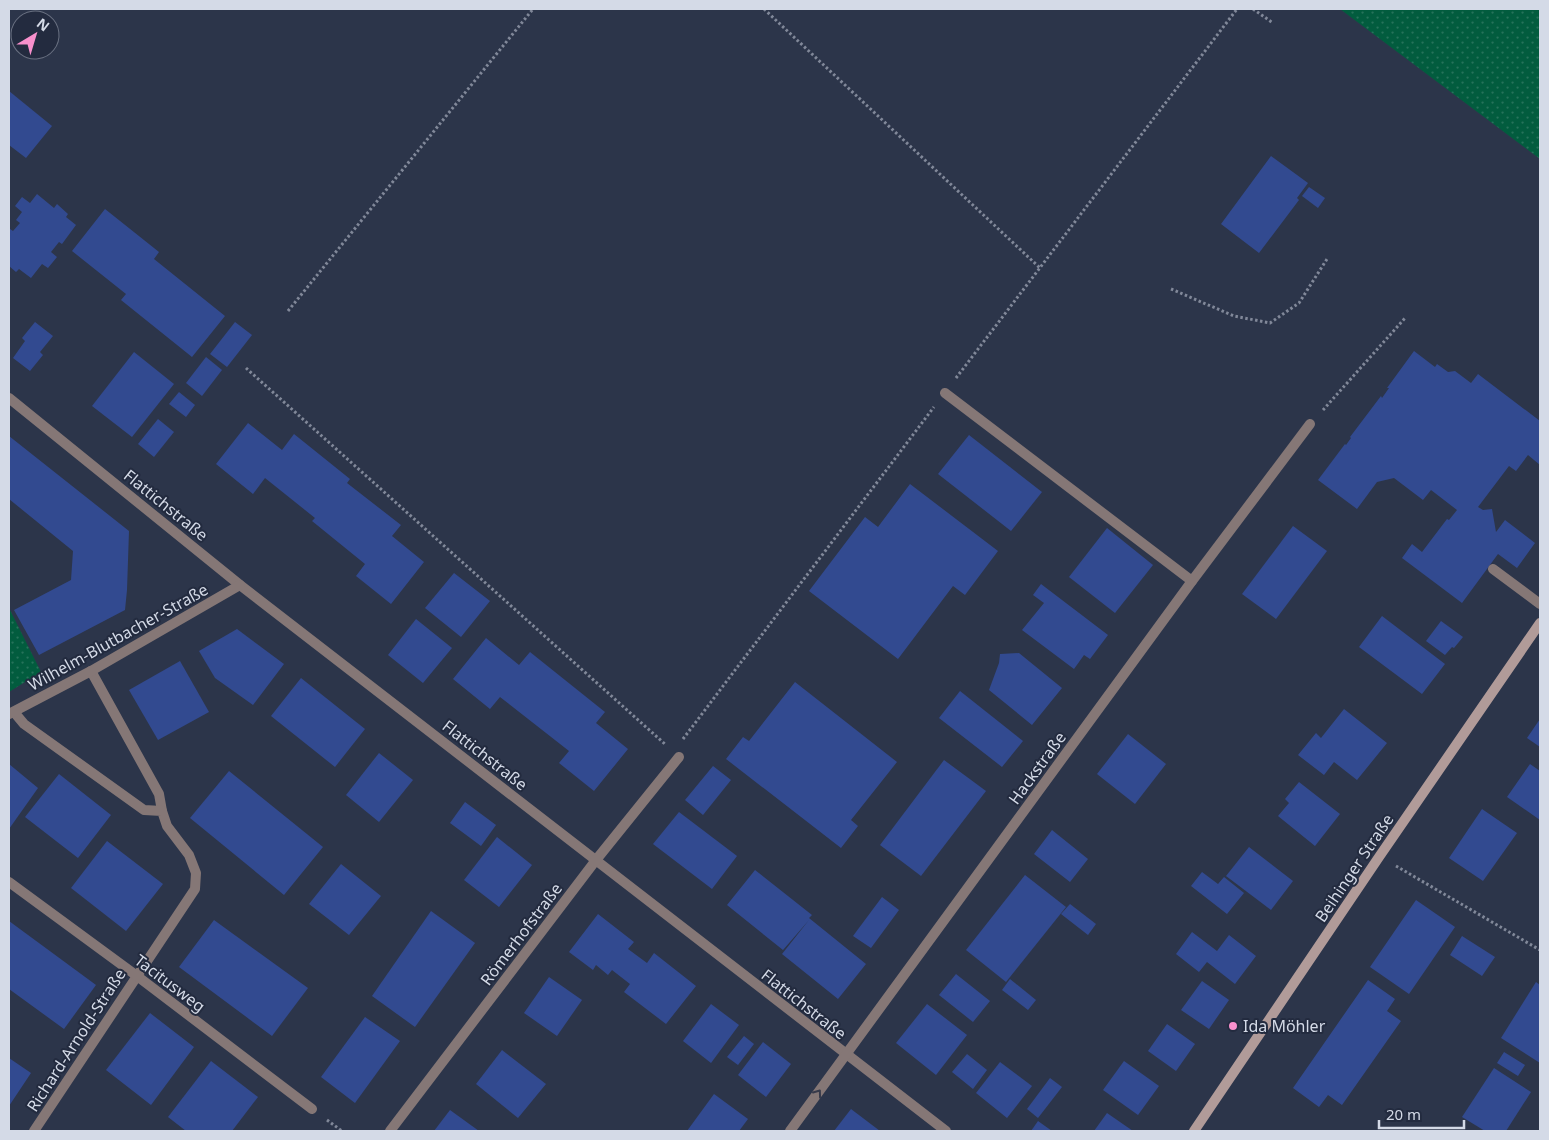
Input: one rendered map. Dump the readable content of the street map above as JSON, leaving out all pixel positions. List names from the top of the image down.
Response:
{
  "streets": {
    "main road": ["Beihinger Straße"],
    "street": [
      "Flattichstraße",
      "Wilhelm-Blutbacher-Straße",
      "Hackstraße",
      "Römerhofstraße",
      "Tacitusweg",
      "Richard-Arnold-Straße"
    ]
  },
  "crossings": [
    ["Flattichstraße", "Wilhelm-Blutbacher-Straße"],
    ["Flattichstraße", "Hackstraße"],
    ["Flattichstraße", "Römerhofstraße"],
    ["Wilhelm-Blutbacher-Straße", "Richard-Arnold-Straße"],
    ["Tacitusweg", "Richard-Arnold-Straße"]
  ],
  "places": ["Ida Möhler"],
  "scale_bar": "20 m",
  "north": "top right"
}
